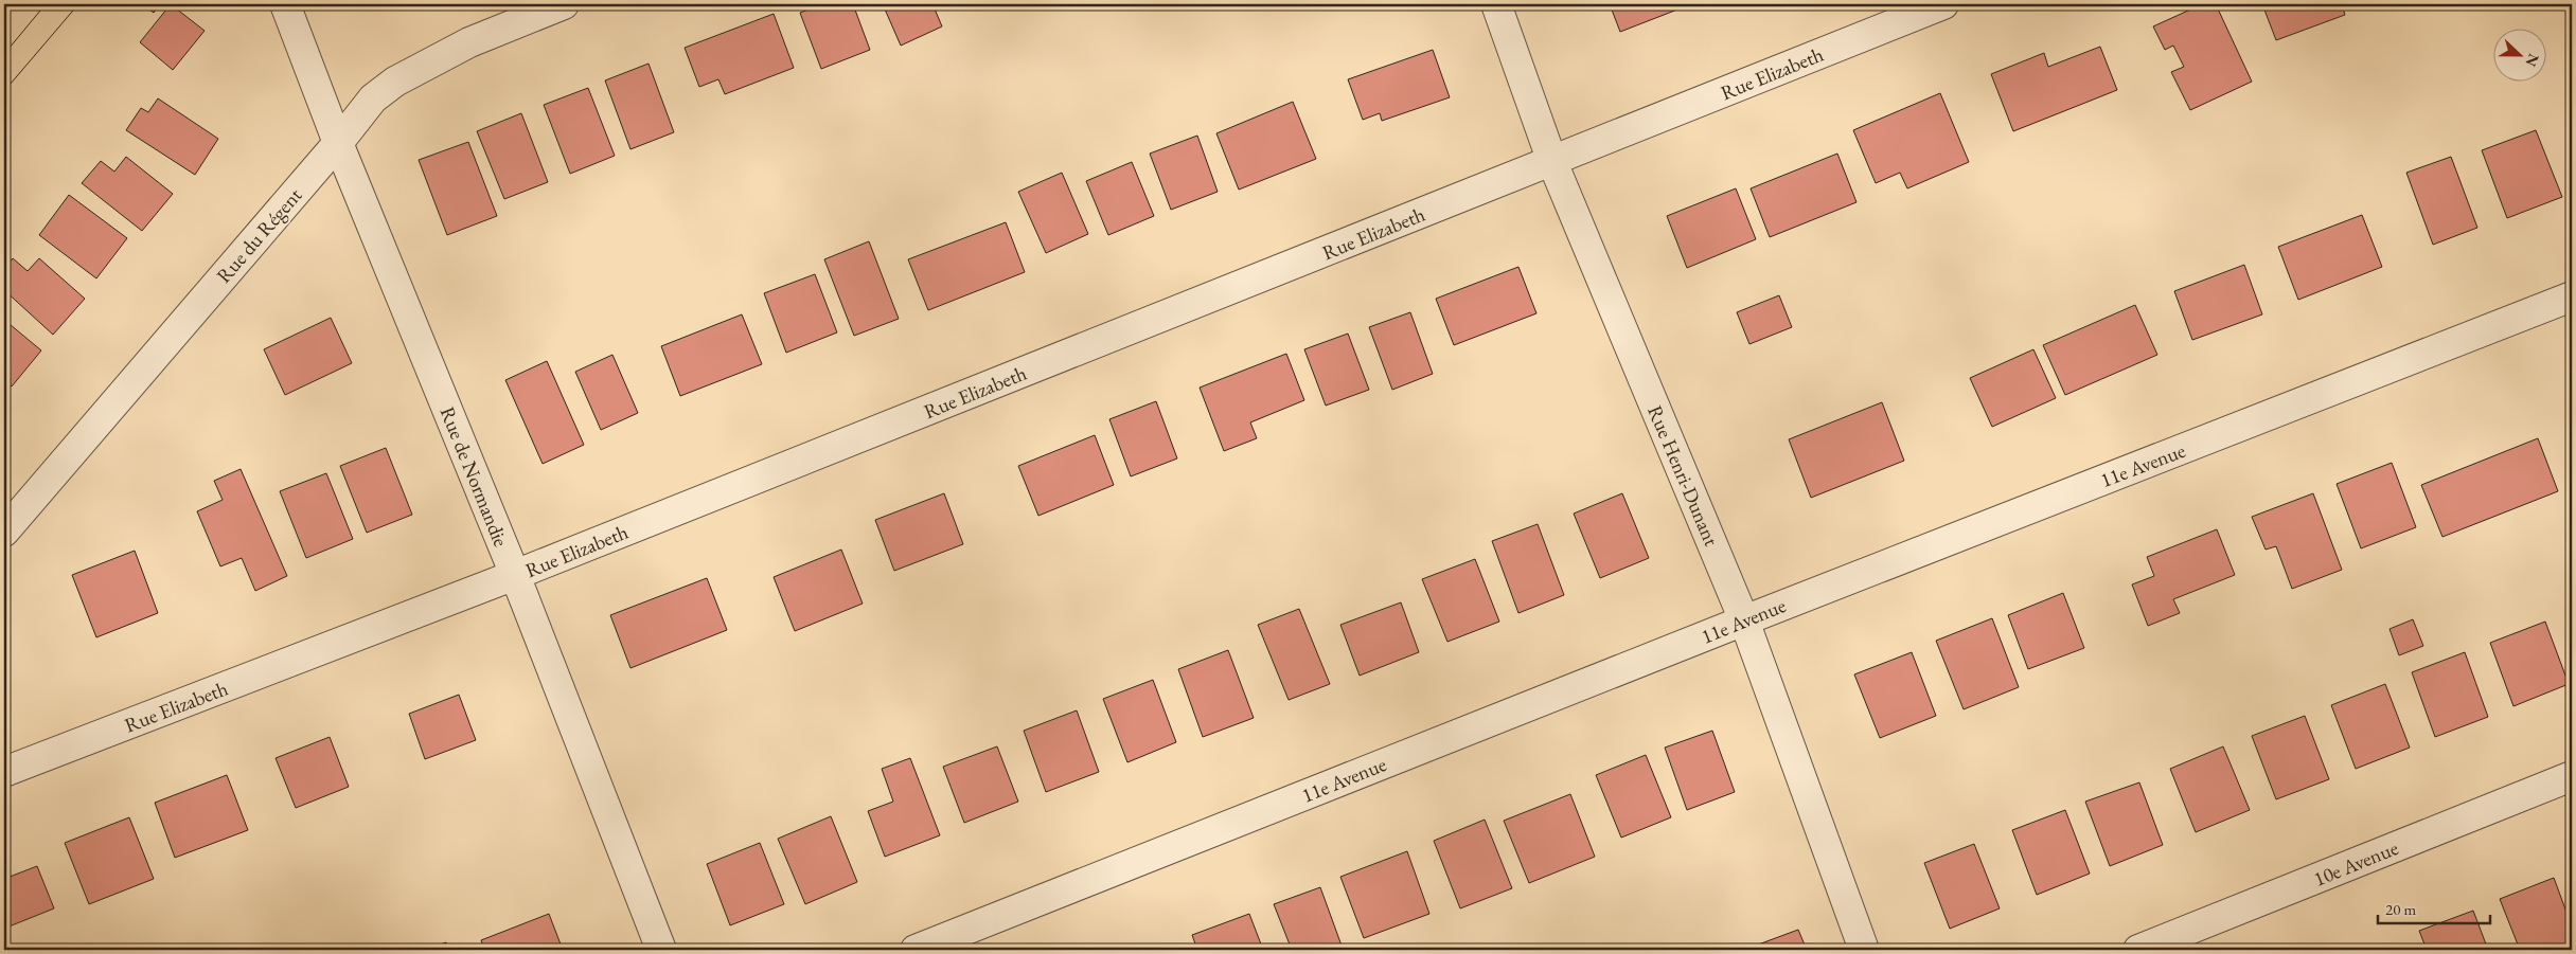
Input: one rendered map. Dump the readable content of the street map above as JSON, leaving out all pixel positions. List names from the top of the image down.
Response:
{
  "streets": {
    "street": [
      "Rue Elizabeth",
      "Rue du Régent",
      "11e Avenue",
      "Rue Henri-Dunant",
      "Rue de Normandie",
      "10e Avenue"
    ]
  },
  "crossings": [
    ["Rue Elizabeth", "Rue Henri-Dunant"],
    ["Rue Elizabeth", "Rue de Normandie"],
    ["Rue du Régent", "Rue de Normandie"],
    ["11e Avenue", "Rue Henri-Dunant"]
  ],
  "scale_bar": "20 m",
  "north": "right"
}
